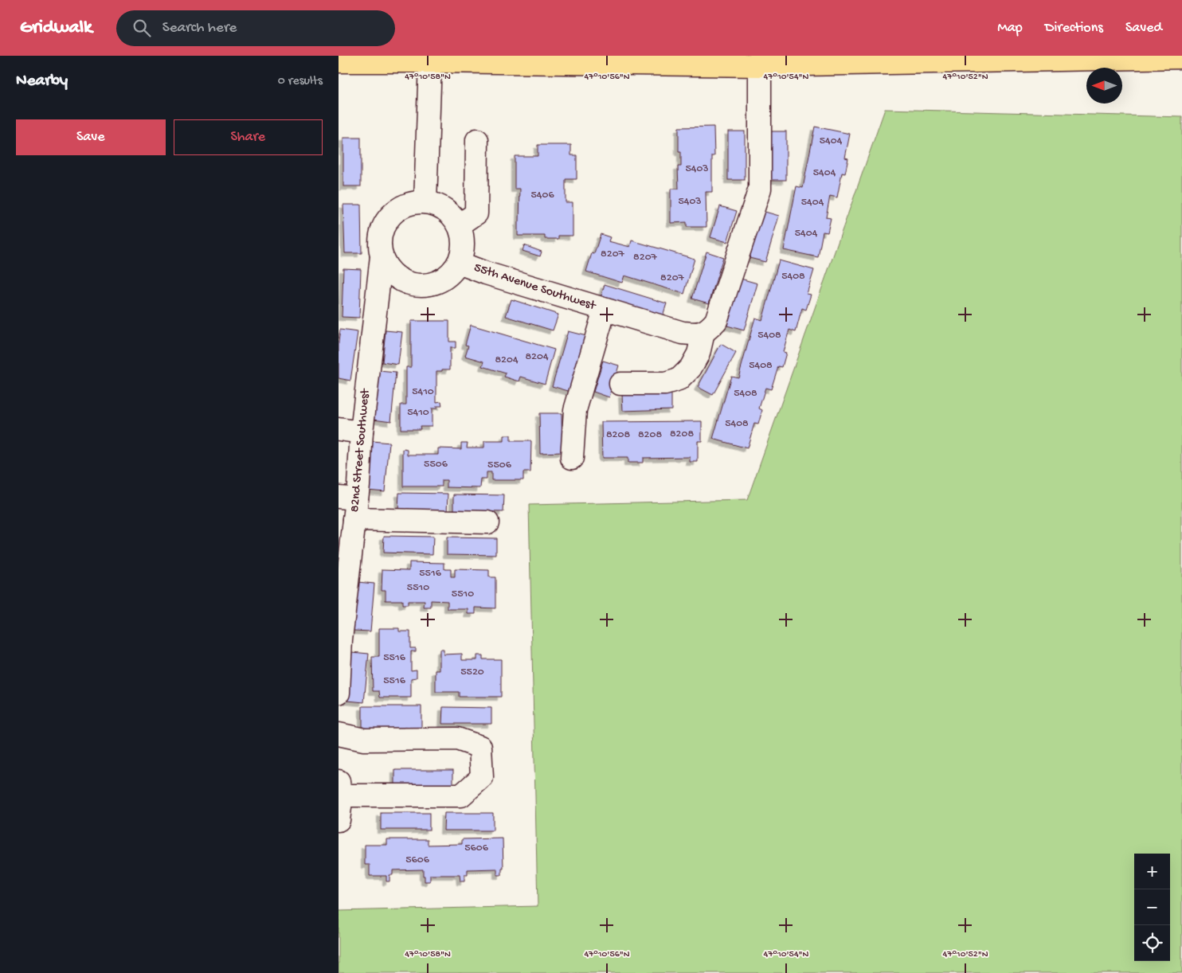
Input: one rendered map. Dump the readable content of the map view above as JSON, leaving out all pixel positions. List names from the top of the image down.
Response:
{
  "streets": {
    "street": ["55th Avenue Southwest", "82nd Street Southwest"]
  },
  "crossings": [
    ["55th Avenue Southwest", "82nd Street Southwest"]
  ],
  "house_numbers": [
    "5404",
    "5403",
    "5404",
    "5406",
    "5403",
    "5404",
    "5404",
    "8207",
    "8207",
    "5408",
    "8207",
    "5408",
    "8204",
    "8204",
    "5408",
    "5410",
    "5408",
    "5410",
    "5408",
    "8208",
    "8208",
    "8208",
    "5506",
    "5506",
    "5516",
    "5510",
    "5510",
    "5516",
    "5520",
    "5516",
    "5606",
    "5606"
  ],
  "north": "left",
  "page": {
    "header": "Gridwalk",
    "search": "Search here",
    "nav": ["Map", "Directions", "Saved"],
    "heading": ["Nearby", "0 results"],
    "buttons": ["Save", "Share"],
    "map_buttons": ["+", "−"]
  },
  "coordinates": [
    "47°10'58\"N",
    "47°10'56\"N",
    "47°10'54\"N",
    "47°10'52\"N"
  ]
}
